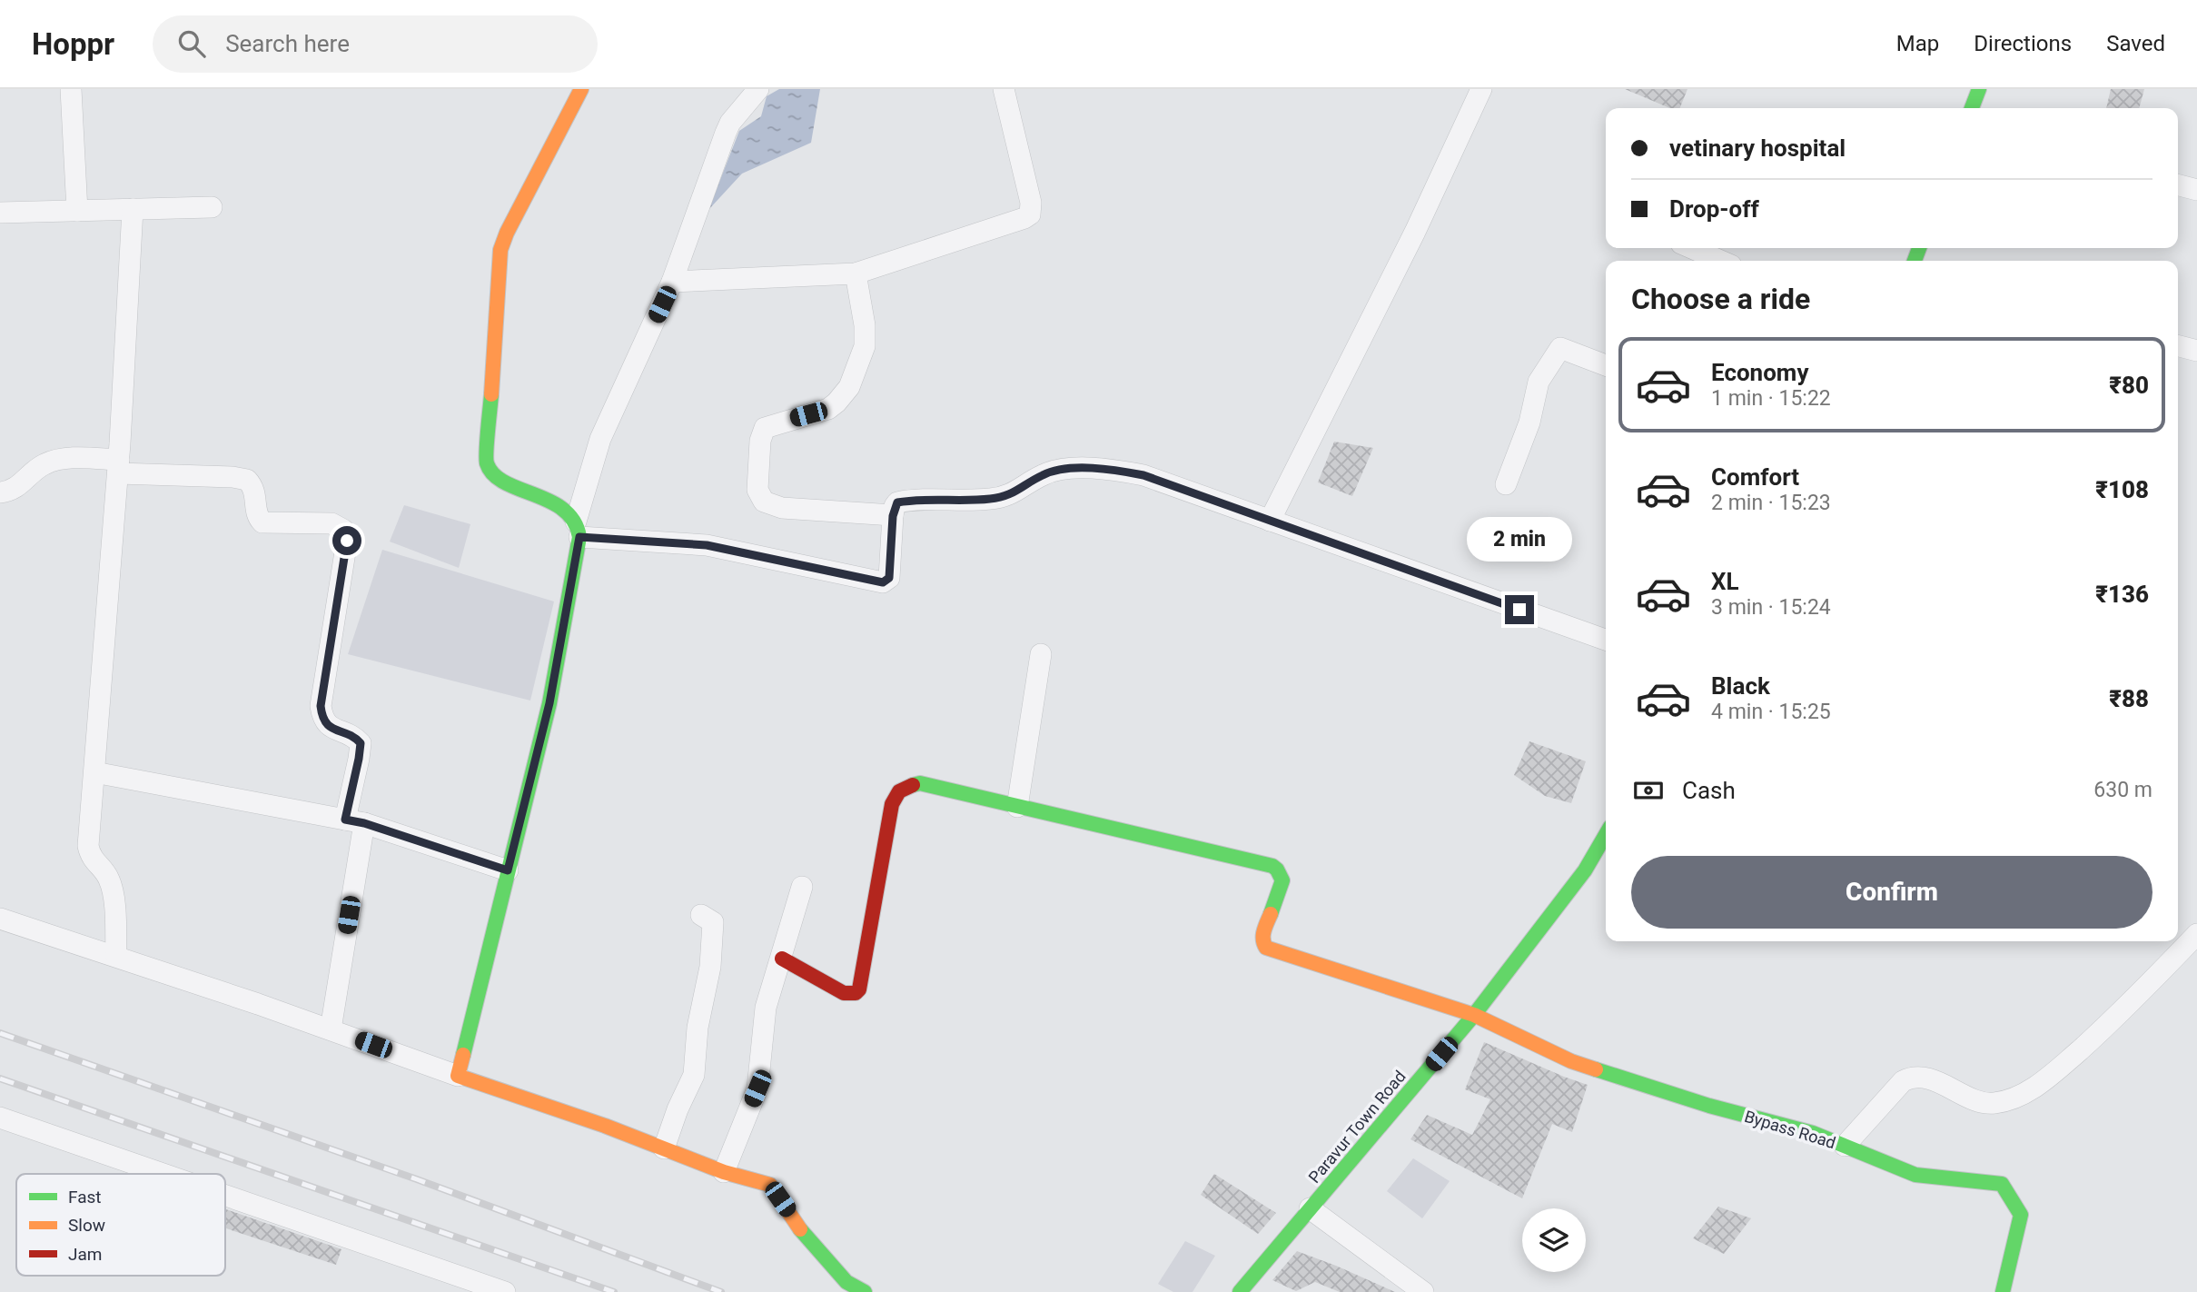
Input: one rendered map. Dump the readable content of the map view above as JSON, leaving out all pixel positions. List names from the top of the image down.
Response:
{
  "streets": {
    "street": ["Paravur Town Road", "Bypass Road"]
  },
  "crossings": [
    ["Paravur Town Road", "Bypass Road"]
  ],
  "legend": ["Fast", "Slow", "Jam"],
  "page": {
    "header": "Hoppr",
    "search": "Search here",
    "nav": ["Map", "Directions", "Saved"],
    "banner": ["vetinary hospital", "Drop-off"],
    "heading": "Choose a ride",
    "list": [
      {
        "name": "Economy",
        "note": "1 min · 15:22",
        "value": "₹80"
      },
      {
        "name": "Comfort",
        "note": "2 min · 15:23",
        "value": "₹108"
      },
      {
        "name": "XL",
        "note": "3 min · 15:24",
        "value": "₹136"
      },
      {
        "name": "Black",
        "note": "4 min · 15:25",
        "value": "₹88"
      }
    ],
    "bubble": "2 min",
    "pay": ["Cash", "630 m"],
    "buttons": "Confirm"
  }
}
